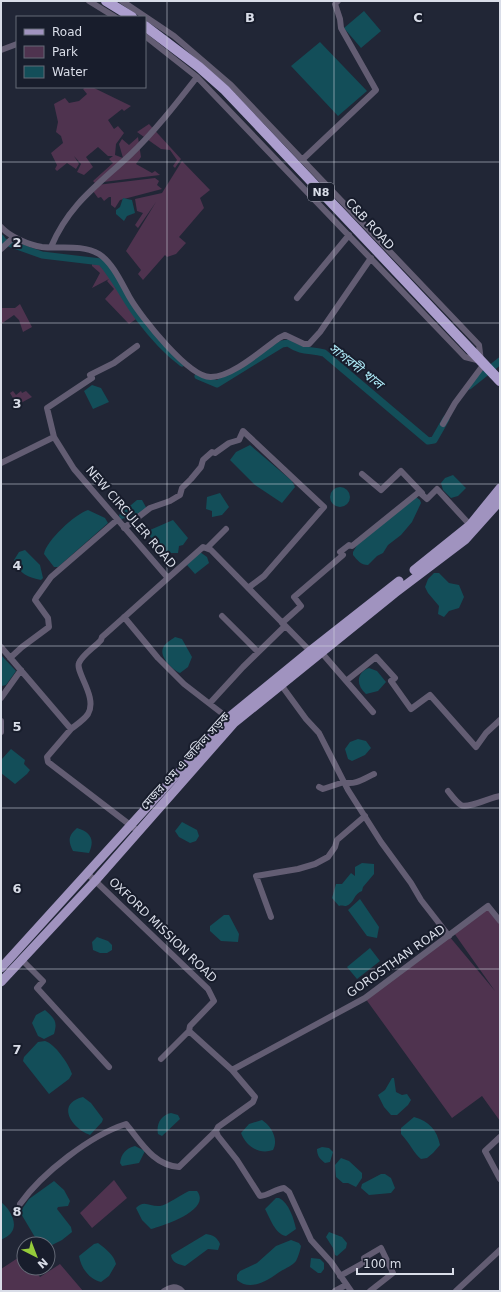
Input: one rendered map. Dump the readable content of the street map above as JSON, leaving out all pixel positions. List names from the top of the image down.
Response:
{
  "streets": {
    "highway": ["N8", "C&B ROAD"],
    "main road": ["মেজর এম এ জলিল সড়ক"],
    "street": ["NEW CIRCULER ROAD", "OXFORD MISSION ROAD", "GOROSTHAN ROAD"]
  },
  "crossings": [
    ["মেজর এম এ জলিল সড়ক", "OXFORD MISSION ROAD"]
  ],
  "water": ["সাগরদী খাল"],
  "legend": ["Road", "Park", "Water"],
  "scale_bar": "100 m",
  "north": "bottom right",
  "grid": {
    "columns": ["B", "C"],
    "rows": [
      "2",
      "3",
      "4",
      "5",
      "6",
      "7",
      "8"
    ]
  }
}
